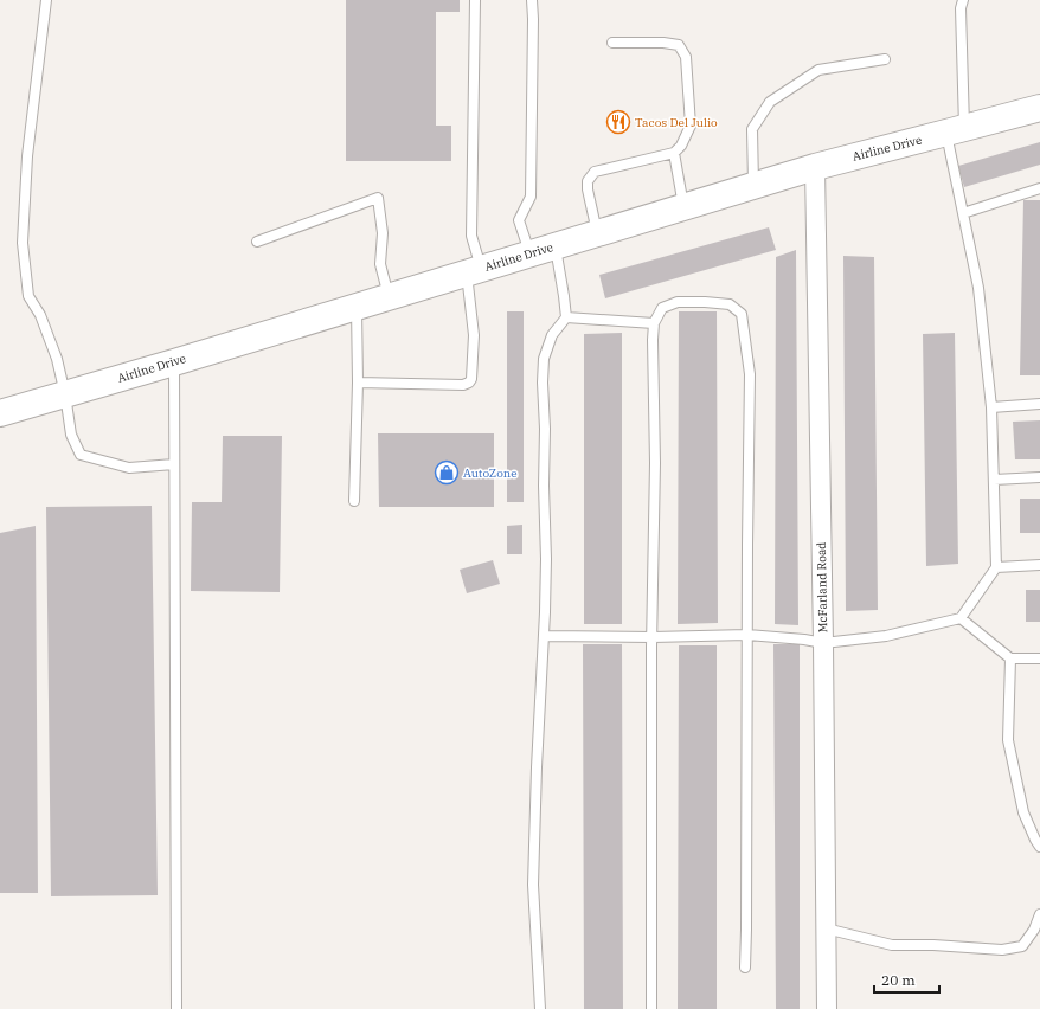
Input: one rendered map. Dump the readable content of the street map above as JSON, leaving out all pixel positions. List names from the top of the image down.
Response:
{
  "streets": {
    "main road": ["Airline Drive"],
    "street": ["McFarland Road"]
  },
  "crossings": [
    ["Airline Drive", "McFarland Road"]
  ],
  "places": {
    "restaurant": ["Tacos Del Julio"],
    "shop": ["AutoZone"]
  },
  "scale_bar": "20 m"
}
